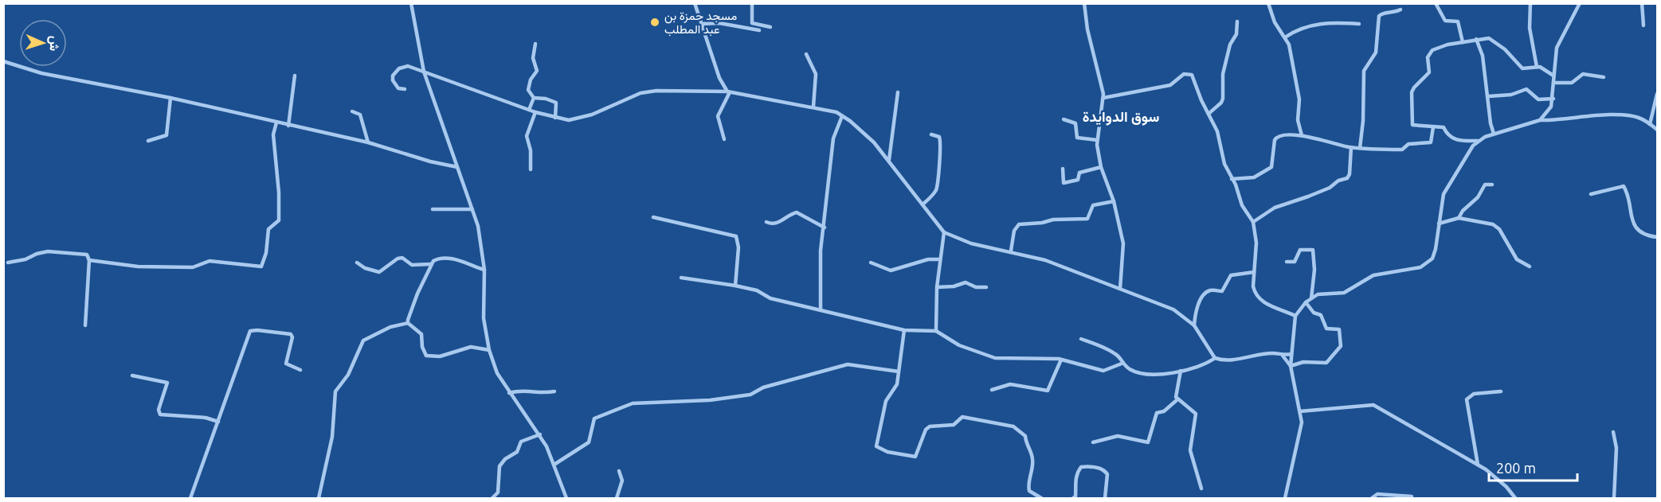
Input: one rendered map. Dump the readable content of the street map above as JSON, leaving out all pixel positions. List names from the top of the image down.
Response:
{
  "districts": ["سوق الدوايدة"],
  "places": ["مسجد حمزة بن عبد المطلب"],
  "scale_bar": "200 m",
  "north": "right"
}
